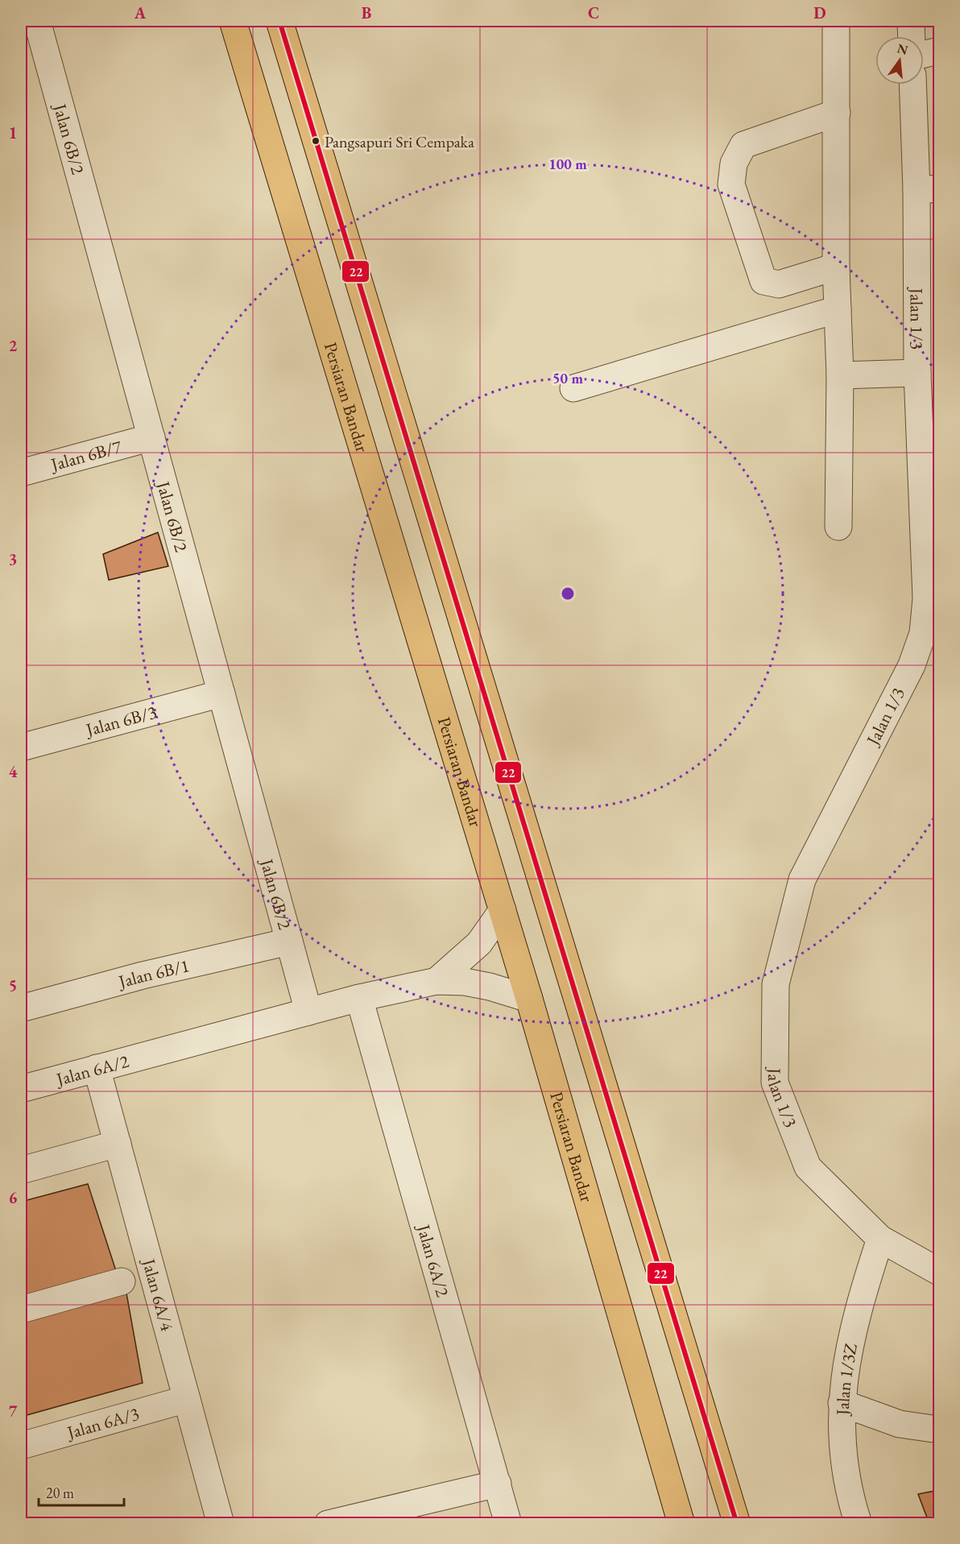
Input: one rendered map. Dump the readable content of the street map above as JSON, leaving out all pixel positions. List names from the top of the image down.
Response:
{
  "streets": {
    "main road": ["Persiaran Bandar"],
    "street": [
      "Jalan 6B/2",
      "Jalan 1/3",
      "Jalan 6B/7",
      "Jalan 6B/3",
      "Jalan 6B/1",
      "Jalan 6A/2",
      "Jalan 6A/4",
      "Jalan 1/3Z",
      "Jalan 6A/3"
    ]
  },
  "crossings": [
    ["Jalan 6B/2", "Jalan 6B/7"],
    ["Jalan 6B/2", "Jalan 6B/3"],
    ["Jalan 6B/2", "Jalan 6B/1"],
    ["Jalan 6B/2", "Jalan 6A/2"],
    ["Jalan 1/3", "Jalan 1/3Z"],
    ["Persiaran Bandar", "Jalan 6A/2"],
    ["Jalan 6A/2", "Jalan 6A/4"],
    ["Jalan 6A/4", "Jalan 6A/3"]
  ],
  "places": ["Pangsapuri Sri Cempaka"],
  "lines": ["transit line 22"],
  "scale_bar": "20 m",
  "north": "top",
  "grid": {
    "columns": [
      "A",
      "B",
      "C",
      "D"
    ],
    "rows": [
      "1",
      "2",
      "3",
      "4",
      "5",
      "6",
      "7"
    ]
  },
  "rings": ["100 m", "50 m"]
}
